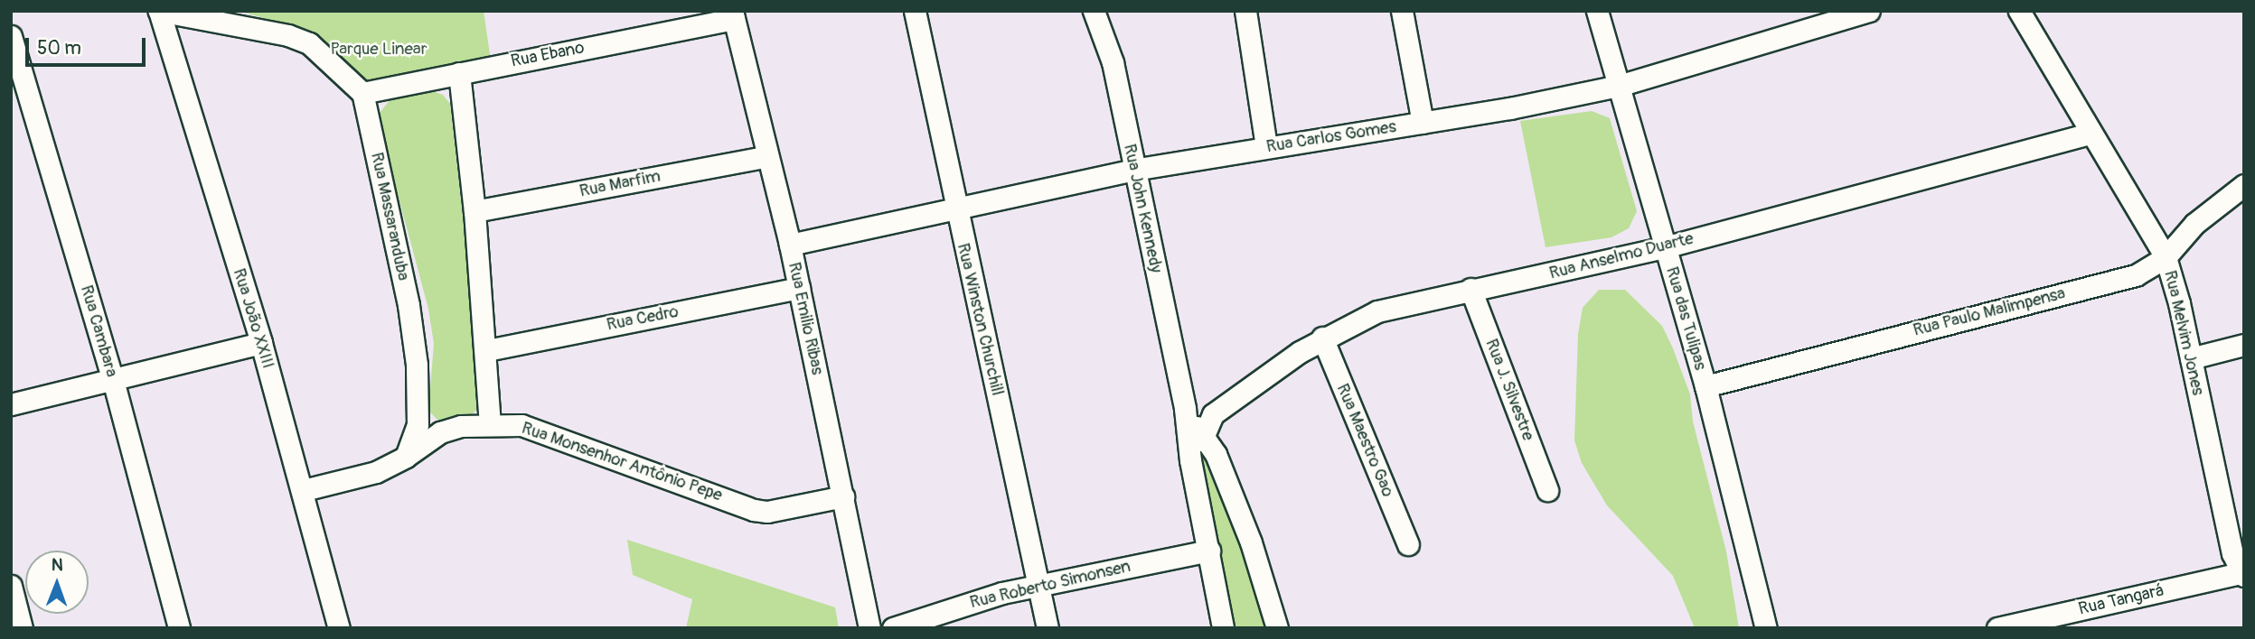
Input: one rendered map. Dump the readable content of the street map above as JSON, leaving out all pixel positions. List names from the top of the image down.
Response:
{
  "streets": {
    "street": [
      "Rua Ebano",
      "Rua Carlos Gomes",
      "Rua Marfim",
      "Rua John Kennedy",
      "Rua Massaranduba",
      "Rua Anselmo Duarte",
      "Rua Paulo Malimpensa",
      "Rua João XXIII",
      "Rua Cedro",
      "Rua Emilio Ribas",
      "Rua das Tulipas",
      "Rua Winston Churchill",
      "Rua Cambara",
      "Rua Melvim Jones",
      "Rua J. Silvestre",
      "Rua Maestro Gao",
      "Rua Monsenhor Antônio Pepe",
      "Rua Roberto Simonsen",
      "Rua Tangará"
    ]
  },
  "crossings": [
    ["Rua Ebano", "Rua Massaranduba"],
    ["Rua Ebano", "Rua Emilio Ribas"],
    ["Rua Carlos Gomes", "Rua John Kennedy"],
    ["Rua Carlos Gomes", "Rua Emilio Ribas"],
    ["Rua Carlos Gomes", "Rua das Tulipas"],
    ["Rua Carlos Gomes", "Rua Winston Churchill"],
    ["Rua Marfim", "Rua Emilio Ribas"],
    ["Rua John Kennedy", "Rua Anselmo Duarte"],
    ["Rua John Kennedy", "Rua Roberto Simonsen"],
    ["Rua Massaranduba", "Rua Monsenhor Antônio Pepe"],
    ["Rua Anselmo Duarte", "Rua das Tulipas"],
    ["Rua Anselmo Duarte", "Rua Melvim Jones"],
    ["Rua Anselmo Duarte", "Rua J. Silvestre"],
    ["Rua Anselmo Duarte", "Rua Maestro Gao"],
    ["Rua Paulo Malimpensa", "Rua das Tulipas"],
    ["Rua Paulo Malimpensa", "Rua Melvim Jones"],
    ["Rua Cedro", "Rua Emilio Ribas"],
    ["Rua Emilio Ribas", "Rua Monsenhor Antônio Pepe"],
    ["Rua Winston Churchill", "Rua Roberto Simonsen"],
    ["Rua Melvim Jones", "Rua Tangará"]
  ],
  "parks": ["Parque Linear"],
  "scale_bar": "50 m",
  "north": "top"
}
